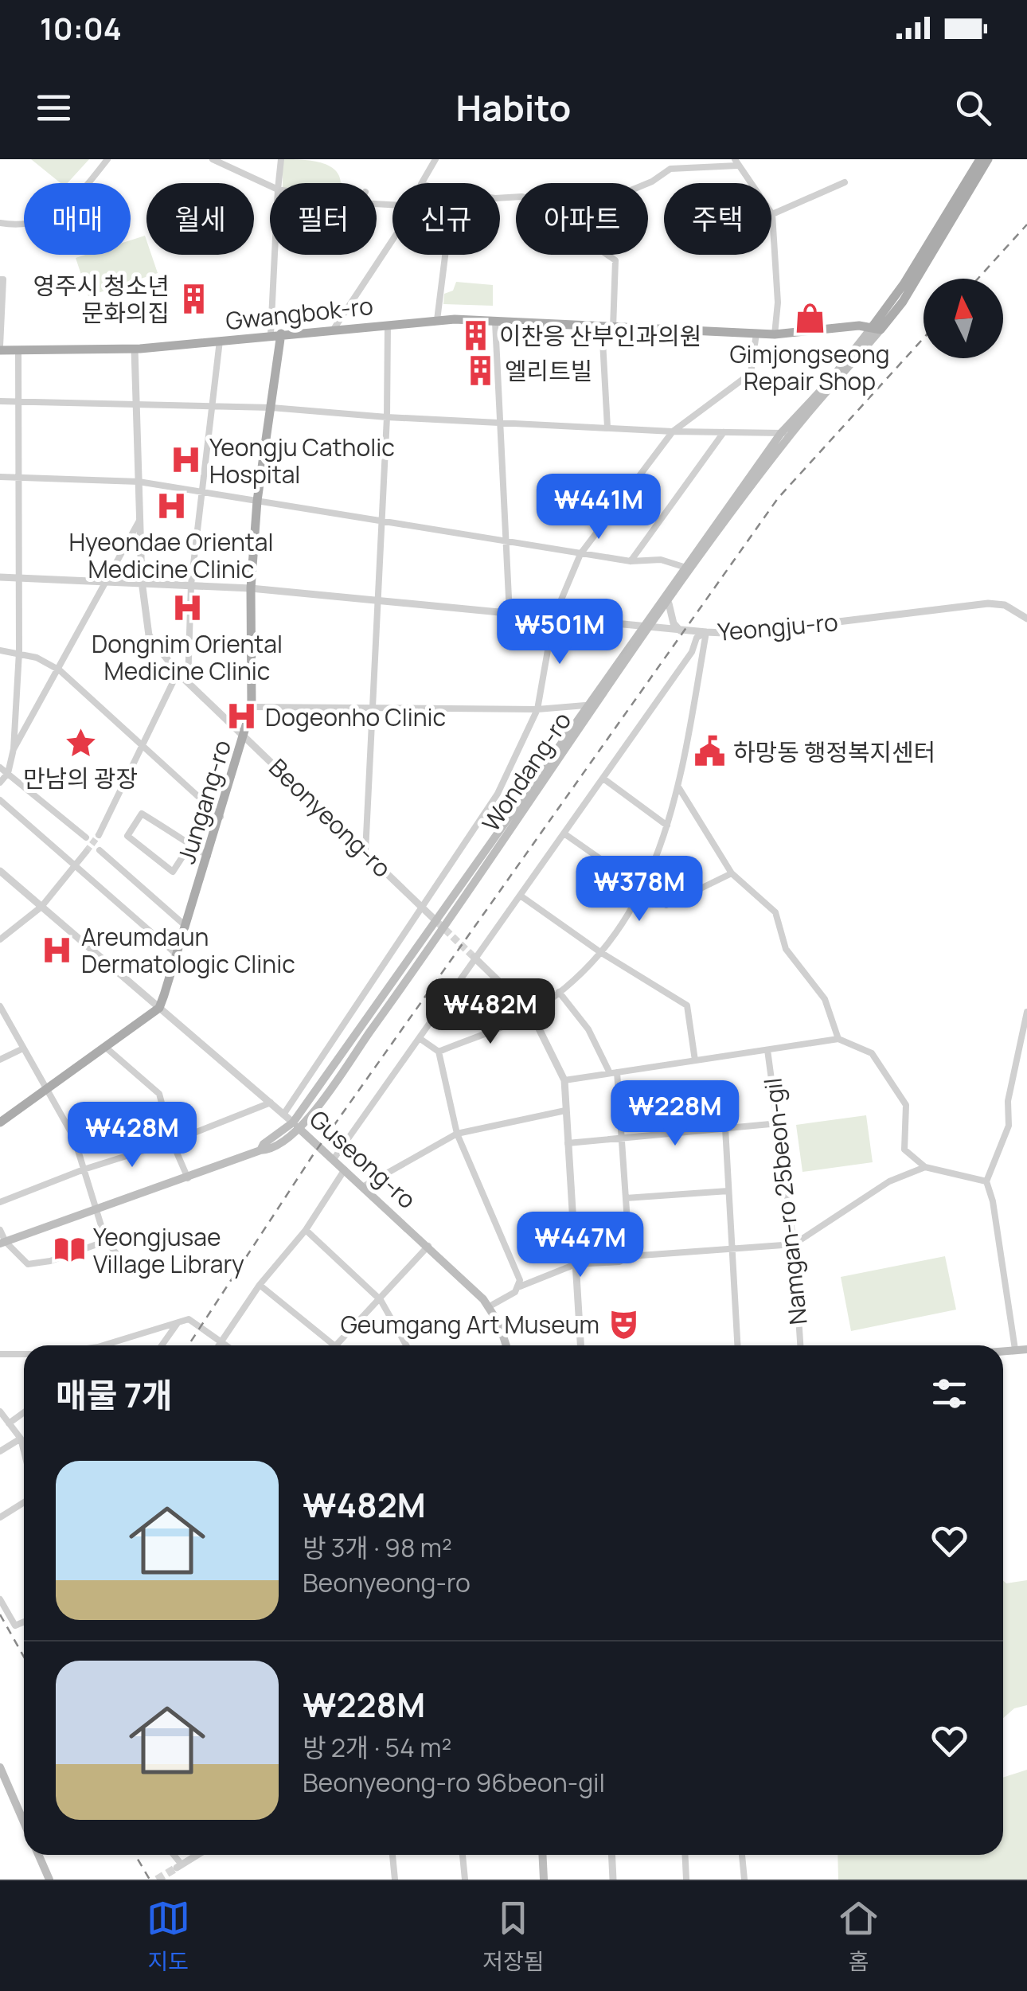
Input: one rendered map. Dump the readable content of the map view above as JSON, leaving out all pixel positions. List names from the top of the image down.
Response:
{
  "streets": {
    "main road": [
      "Gwangbok-ro",
      "Wondang-ro",
      "Jungang-ro",
      "Guseong-ro"
    ],
    "street": ["Yeongju-ro", "Beonyeong-ro", "Namgan-ro 25beon-gil"]
  },
  "crossings": [
    ["Gwangbok-ro", "Wondang-ro"],
    ["Gwangbok-ro", "Jungang-ro"],
    ["Gwangbok-ro", "Beonyeong-ro"],
    ["Yeongju-ro", "Wondang-ro"],
    ["Yeongju-ro", "Jungang-ro"],
    ["Yeongju-ro", "Beonyeong-ro"],
    ["Wondang-ro", "Beonyeong-ro"],
    ["Wondang-ro", "Guseong-ro"],
    ["Jungang-ro", "Beonyeong-ro"],
    ["Jungang-ro", "Guseong-ro"]
  ],
  "places": {
    "building": ["영주시 청소년 문화의집", "이찬응 산부인과의원", "엘리트빌"],
    "shop": ["Gimjongseong Repair Shop"],
    "hospital": [
      "Yeongju Catholic Hospital",
      "Hyeondae Oriental Medicine Clinic",
      "Dongnim Oriental Medicine Clinic",
      "Dogeonho Clinic",
      "Areumdaun Dermatologic Clinic"
    ],
    "place": ["만남의 광장"],
    "public building": ["하망동 행정복지센터"],
    "library": ["Yeongjusae Village Library"],
    "theatre": ["Geumgang Art Museum"]
  },
  "north": "top",
  "page": {
    "status": "10:04",
    "header": "Habito",
    "chip": [
      "매매",
      "월세",
      "필터",
      "신규",
      "아파트",
      "주택"
    ],
    "price": [
      "₩441M",
      "₩501M",
      "₩378M",
      "₩482M",
      "₩228M",
      "₩428M",
      "₩447M"
    ],
    "heading": "매물 7개",
    "list": [
      {
        "name": "₩482M",
        "note": "방 3개 · 98 m² · Beonyeong-ro"
      },
      {
        "name": "₩228M",
        "note": "방 2개 · 54 m² · Beonyeong-ro 96beon-gil"
      }
    ],
    "tabs": ["지도", "저장됨", "홈"]
  }
}
